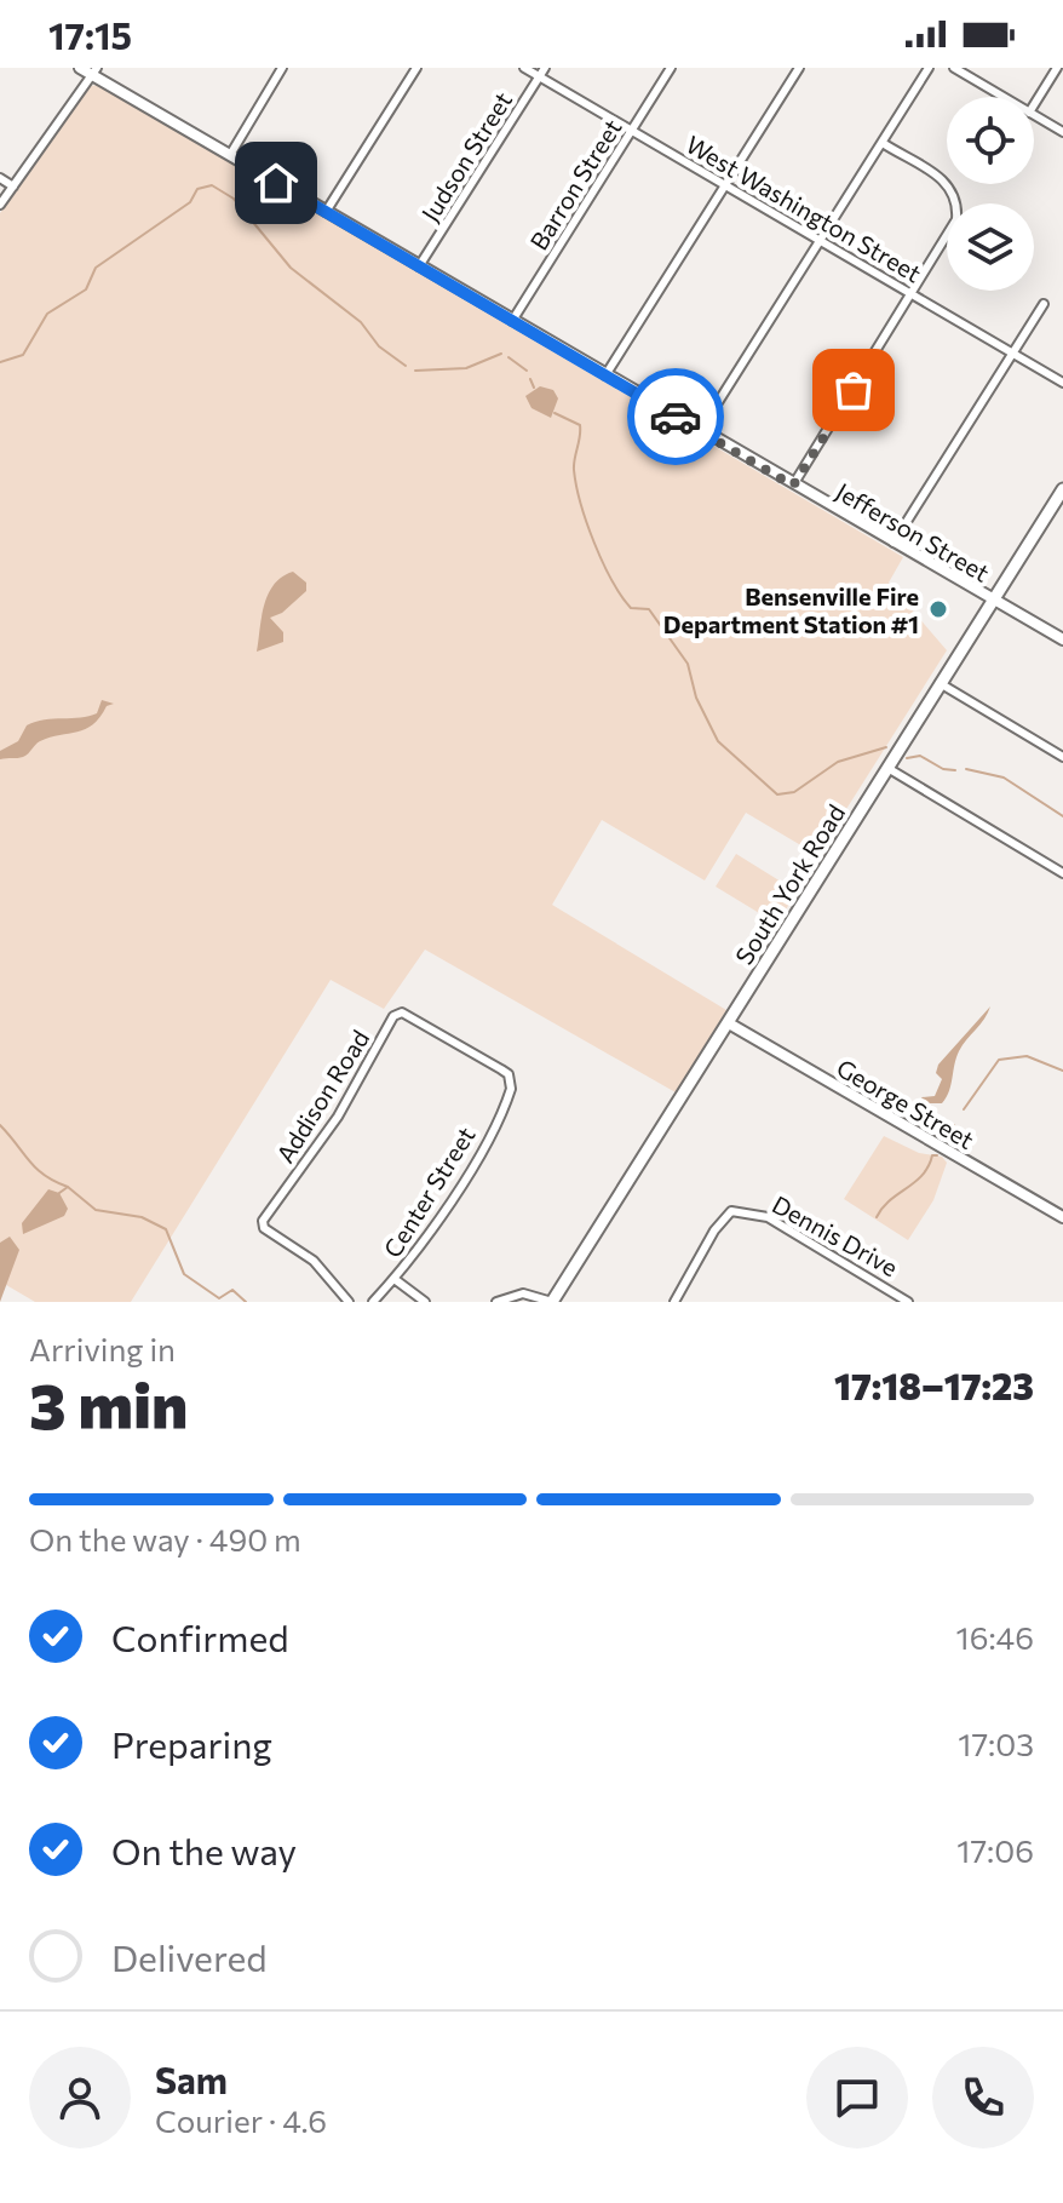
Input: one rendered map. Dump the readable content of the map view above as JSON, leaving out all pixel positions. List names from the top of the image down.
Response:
{
  "streets": {
    "main road": ["South York Road"],
    "street": [
      "Judson Street",
      "Barron Street",
      "West Washington Street",
      "Jefferson Street",
      "Addison Road",
      "George Street",
      "Center Street",
      "Dennis Drive"
    ]
  },
  "crossings": [
    ["Judson Street", "West Washington Street"],
    ["Judson Street", "Jefferson Street"],
    ["Barron Street", "West Washington Street"],
    ["Barron Street", "Jefferson Street"],
    ["Jefferson Street", "South York Road"],
    ["South York Road", "George Street"],
    ["Addison Road", "Center Street"]
  ],
  "places": ["Bensenville Fire Department Station #1"],
  "page": {
    "status": "17:15",
    "heading": ["3 min", "Arriving in", "17:18–17:23"],
    "panel": ["Sam", "Courier · 4.6"],
    "bar": "On the way · 490 m",
    "list": [
      ["Confirmed", "16:46"],
      ["Preparing", "17:03"],
      ["On the way", "17:06"],
      "Delivered"
    ]
  }
}
